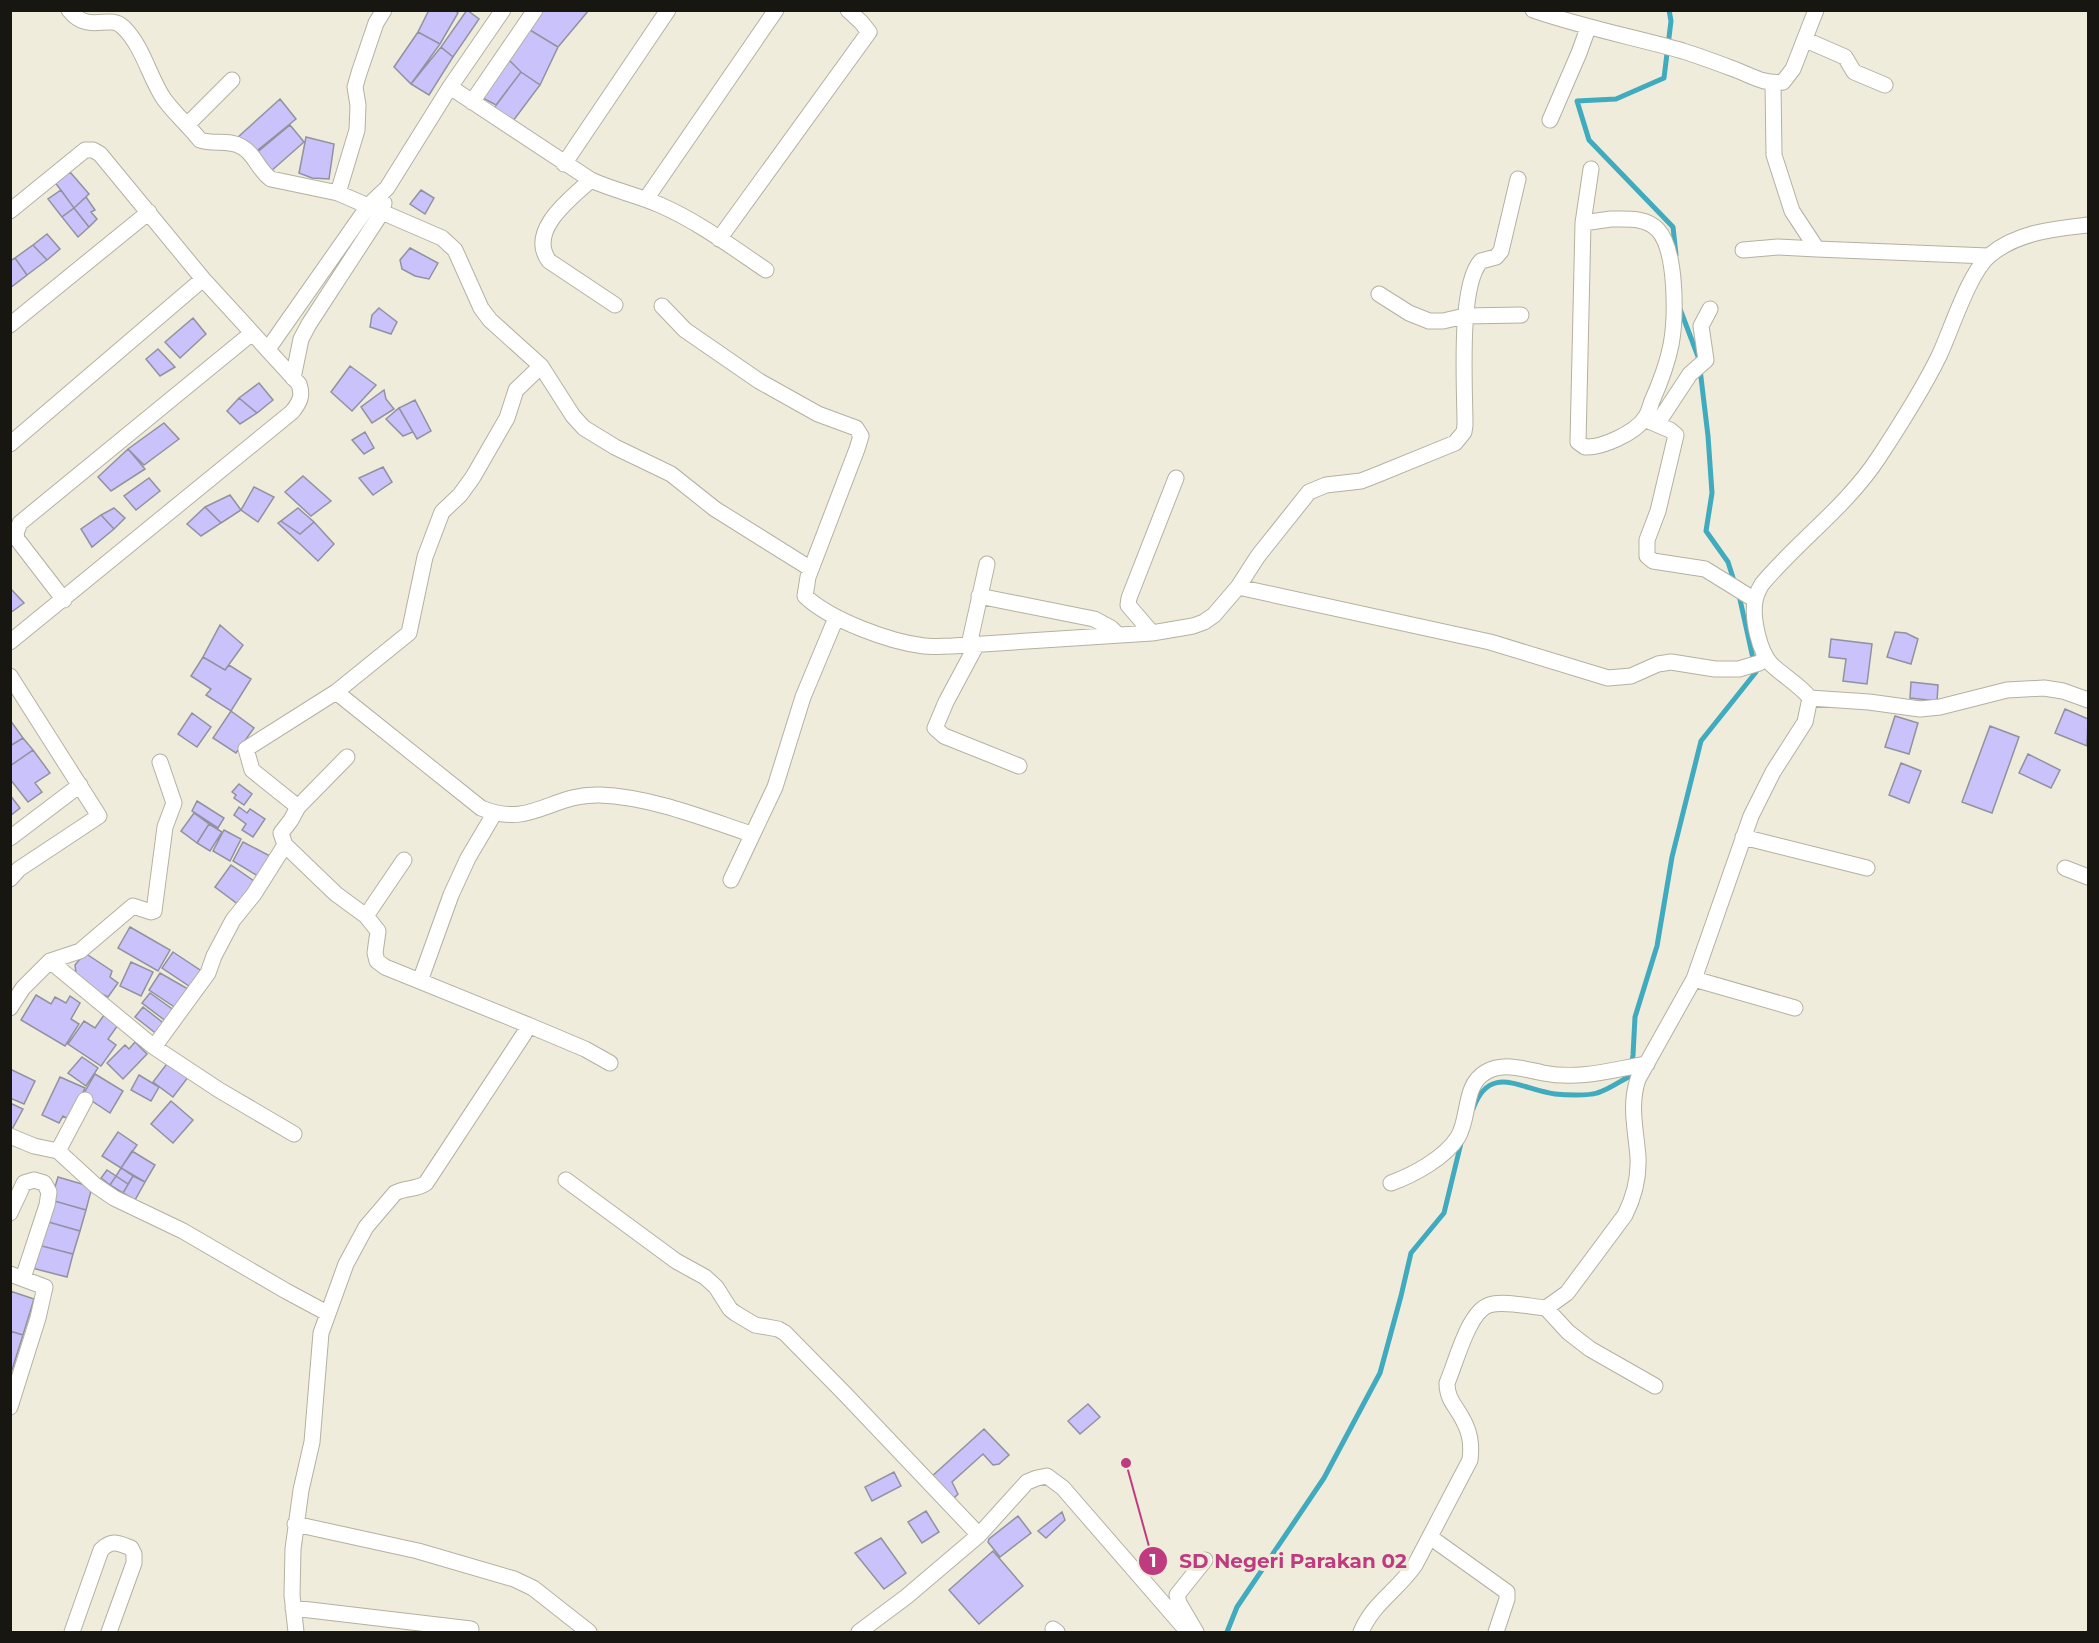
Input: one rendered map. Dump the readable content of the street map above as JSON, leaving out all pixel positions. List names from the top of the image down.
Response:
{
  "places": ["SD Negeri Parakan 02"]
}
